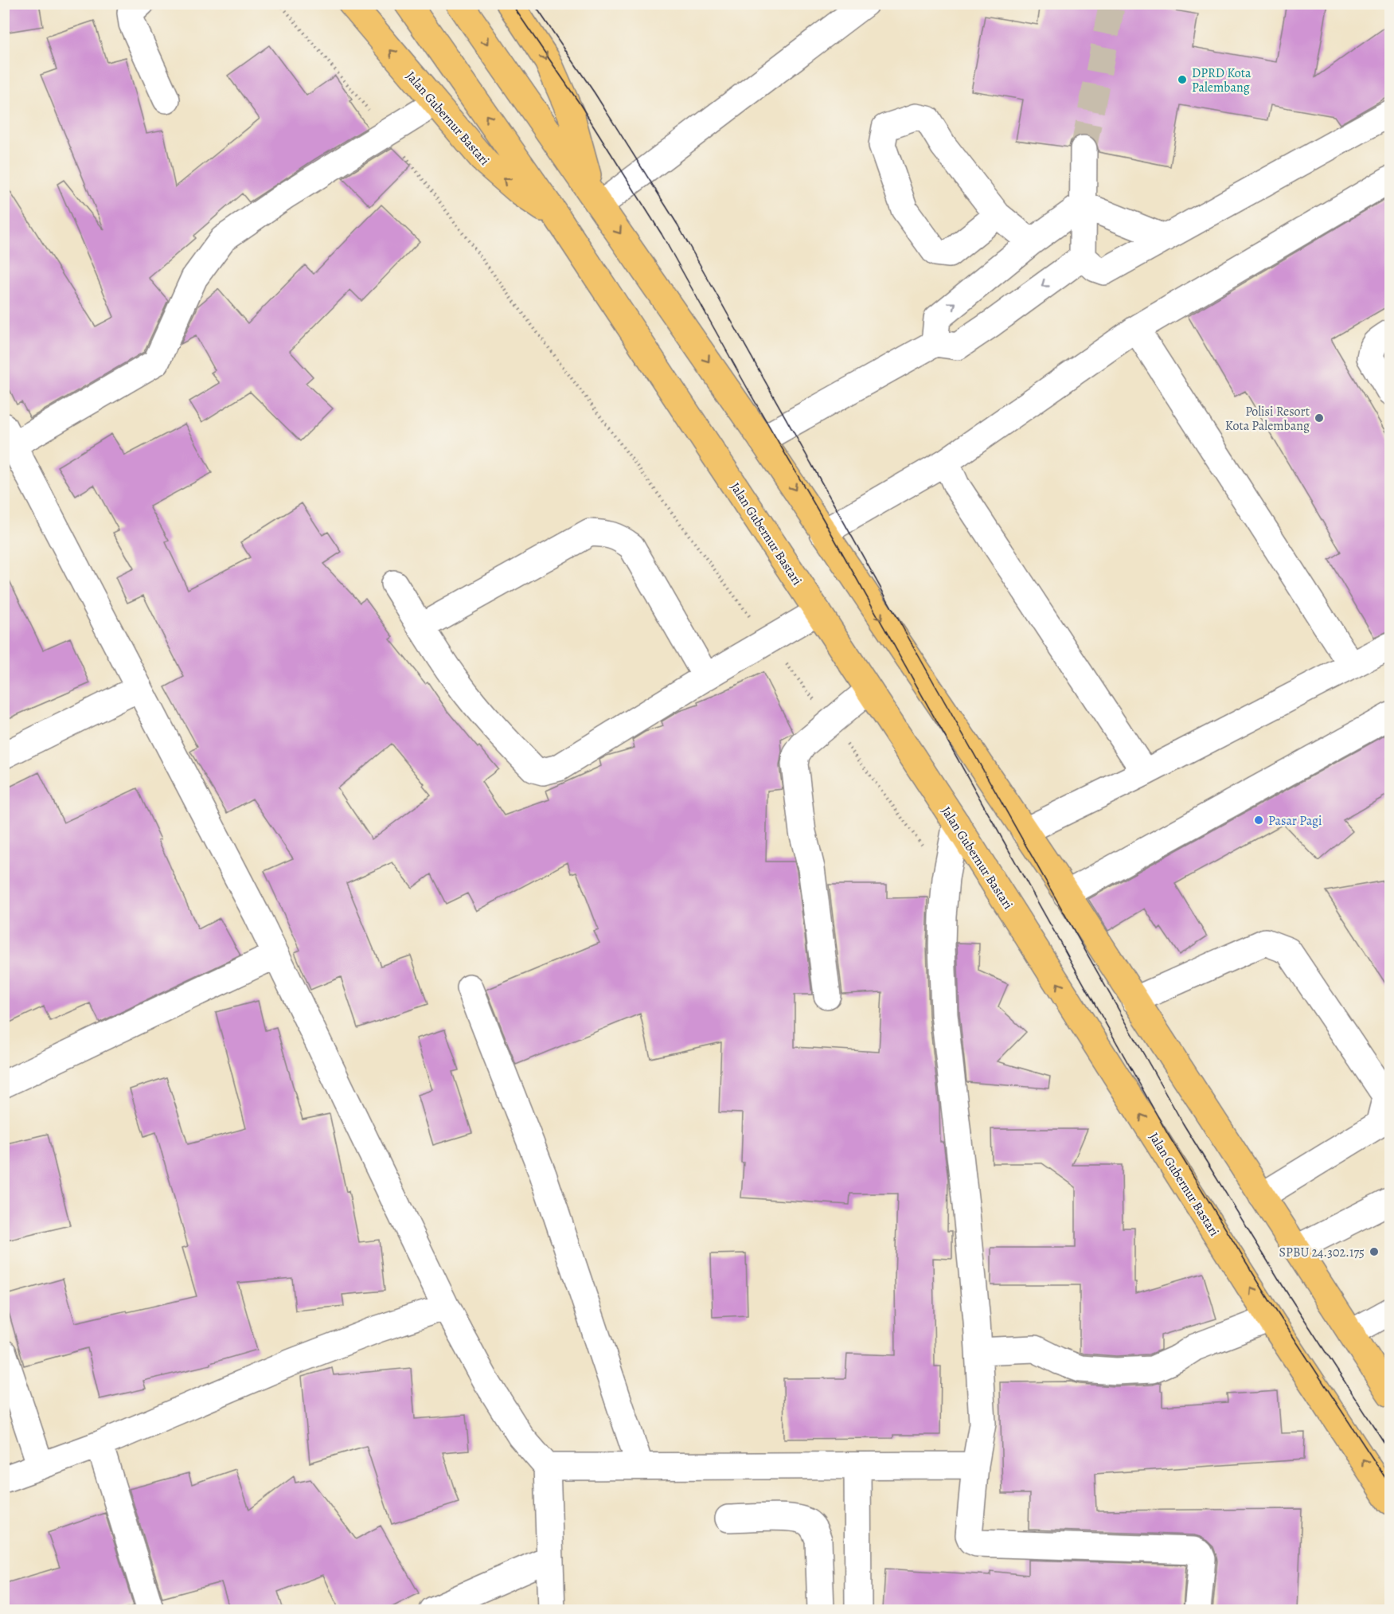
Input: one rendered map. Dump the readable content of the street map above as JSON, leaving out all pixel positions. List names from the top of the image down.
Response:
{
  "streets": {
    "highway": ["Jalan Gubernur Bastari"]
  },
  "places": [
    "DPRD Kota Palembang",
    "Polisi Resort Kota Palembang",
    "Pasar Pagi",
    "SPBU 24.302.175"
  ]
}
